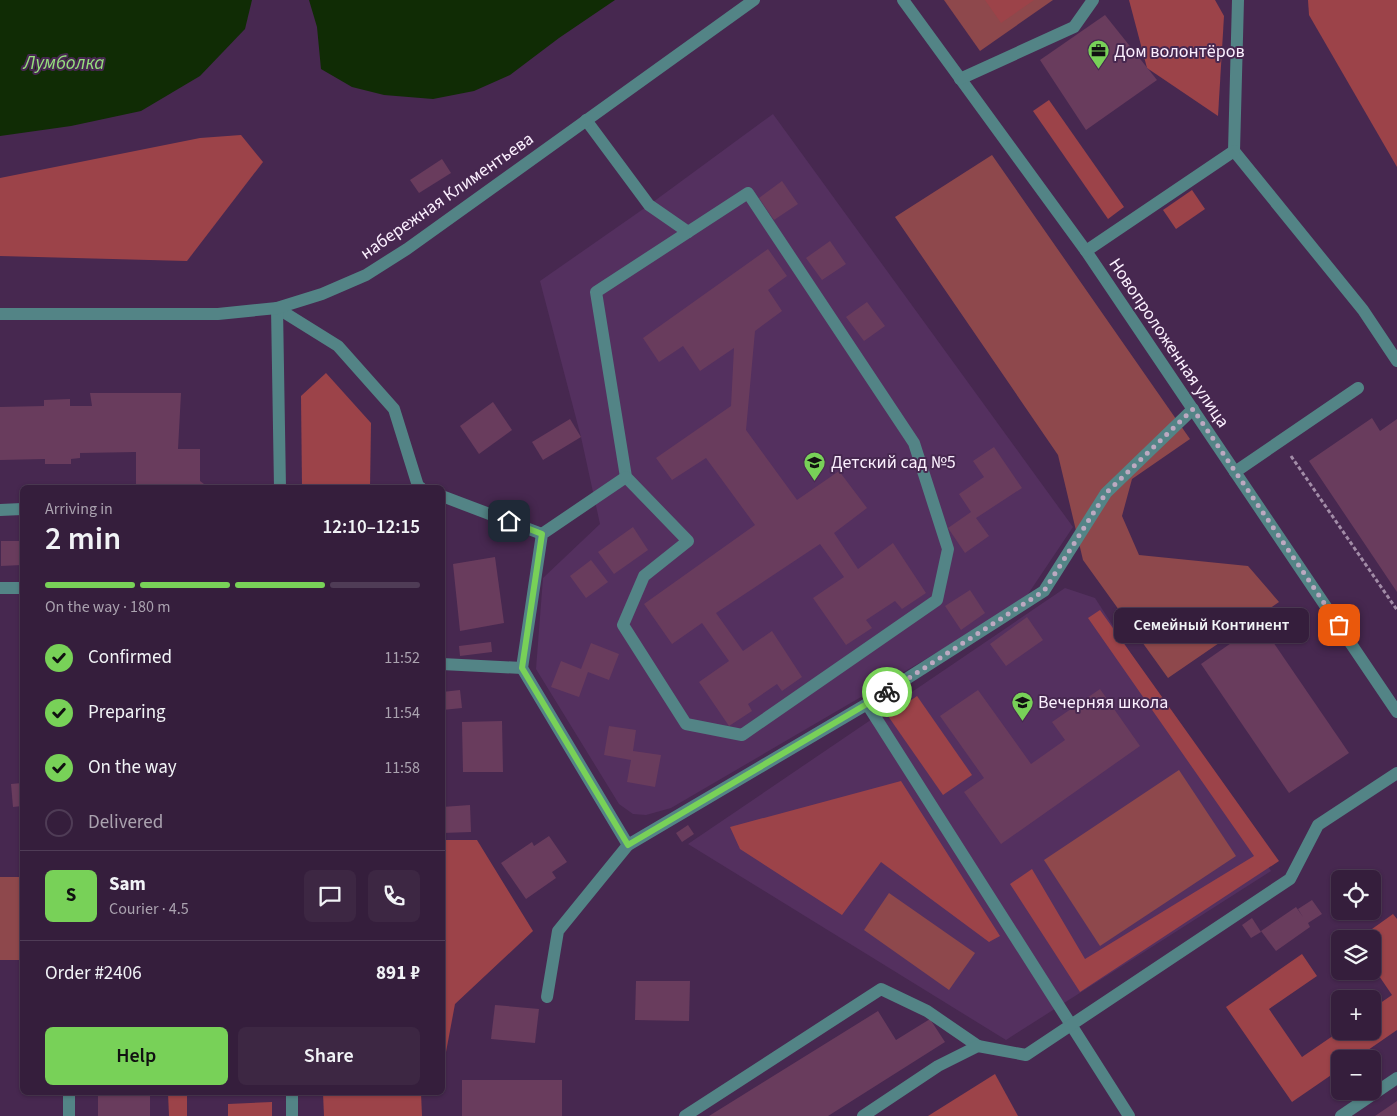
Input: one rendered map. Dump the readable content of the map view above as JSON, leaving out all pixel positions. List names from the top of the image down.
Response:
{
  "streets": {
    "street": ["набережная Климентьева", "Новопроложенная улица"]
  },
  "water": ["Лумболка"],
  "places": {
    "office": ["Дом волонтёров"],
    "school or university": ["Детский сад №5", "Вечерняя школа"],
    "other": ["Семейный Континент"]
  },
  "page": {
    "heading": ["2 min", "Arriving in", "12:10–12:15"],
    "panel": [
      "Sam",
      "Courier · 4.5",
      "Order #2406",
      "891 ₽"
    ],
    "bar": "On the way · 180 m",
    "bubble": "Семейный Континент",
    "list": [
      ["Confirmed", "11:52"],
      ["Preparing", "11:54"],
      ["On the way", "11:58"],
      "Delivered"
    ],
    "map_buttons": ["+", "−"],
    "round": "S",
    "buttons": ["Help", "Share"]
  }
}
